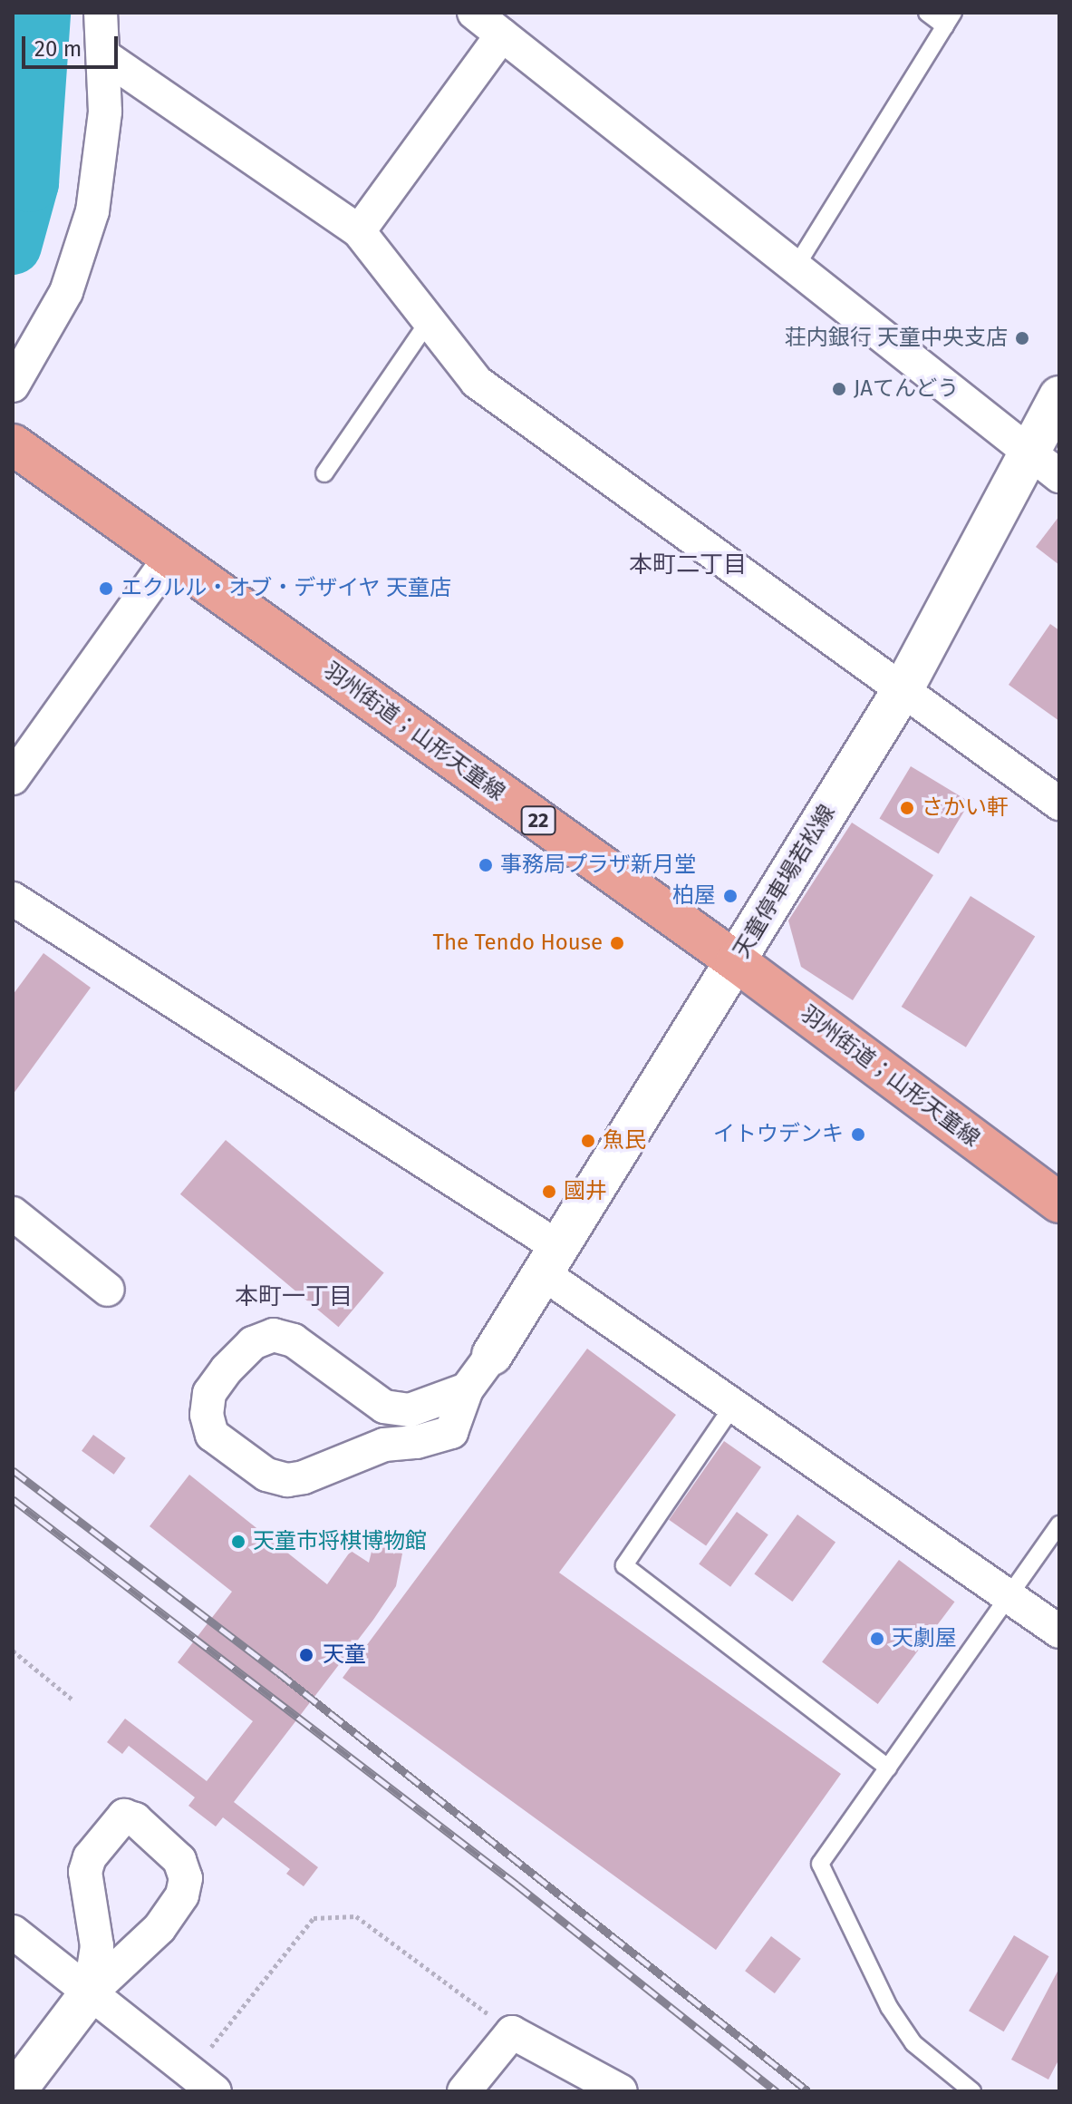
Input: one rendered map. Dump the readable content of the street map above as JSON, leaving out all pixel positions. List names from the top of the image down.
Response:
{
  "streets": {
    "main road": ["羽州街道；山形天童線", "22", "天童停車場若松線"]
  },
  "crossings": [
    ["羽州街道；山形天童線", "天童停車場若松線"]
  ],
  "districts": ["本町二丁目", "本町一丁目"],
  "places": [
    "荘内銀行 天童中央支店",
    "JAてんどう",
    "エクルル・オブ・デザイヤ 天童店",
    "さかい軒",
    "事務局プラザ新月堂",
    "柏屋",
    "The Tendo House",
    "イトウデンキ",
    "魚民",
    "國井",
    "天童市将棋博物館",
    "天劇屋",
    "天童"
  ],
  "scale_bar": "20 m"
}
